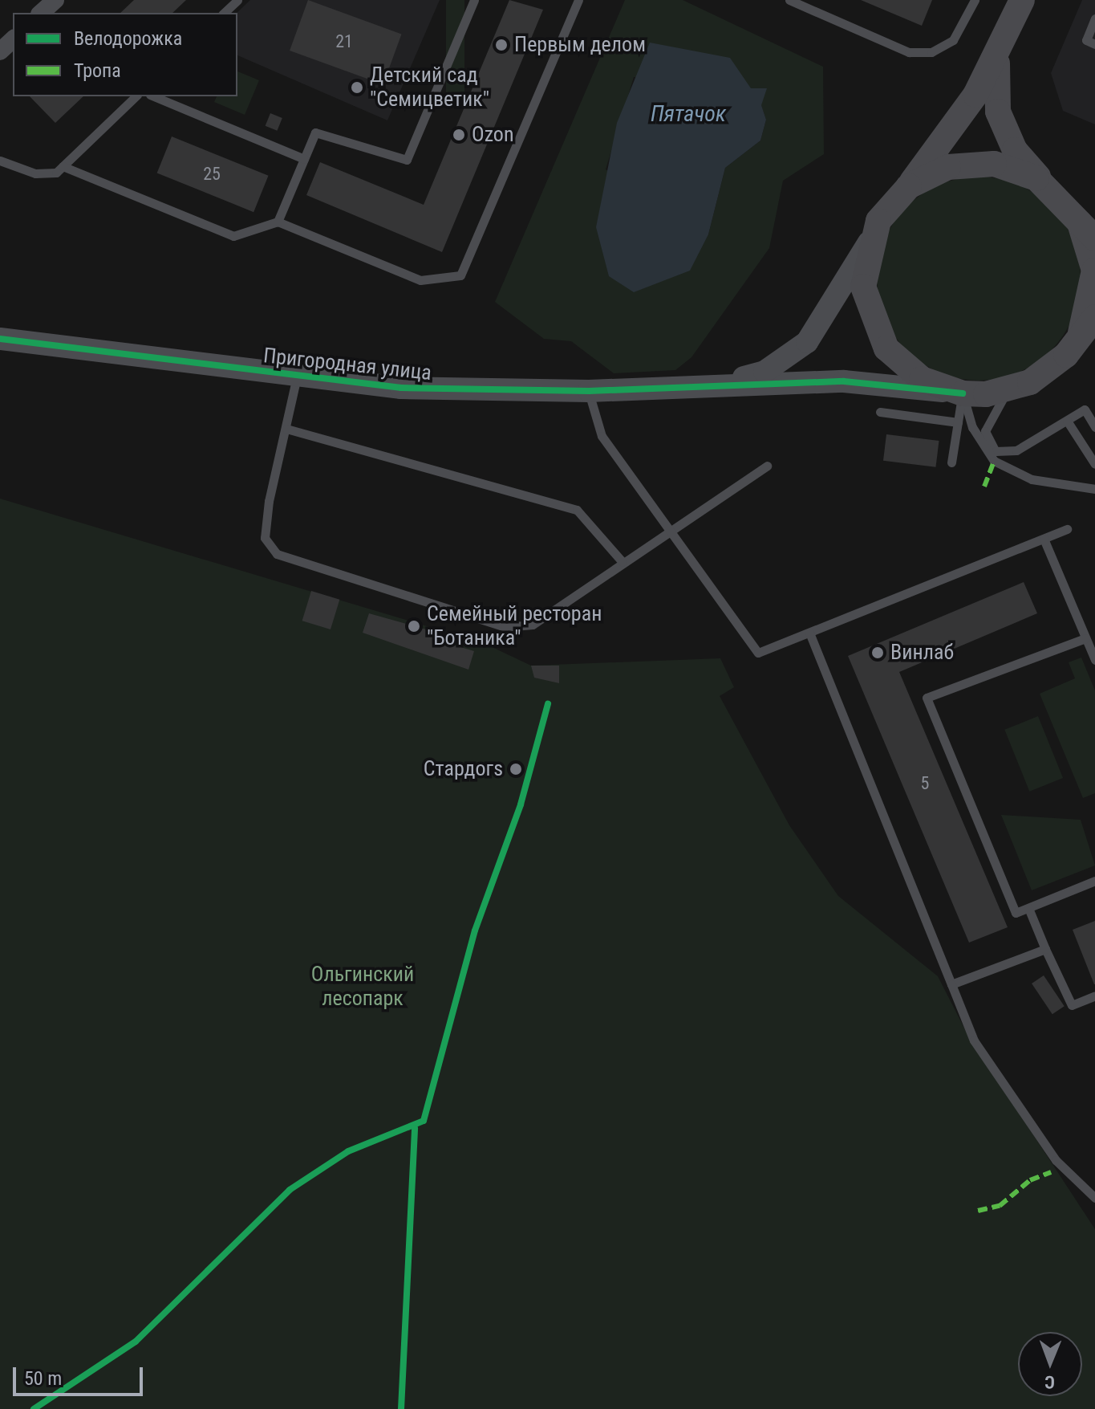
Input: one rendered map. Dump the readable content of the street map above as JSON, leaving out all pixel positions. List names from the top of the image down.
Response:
{
  "streets": {
    "street": ["Пригородная улица"]
  },
  "water": ["Пятачок"],
  "parks": ["Ольгинский лесопарк"],
  "places": [
    "Первым делом",
    "Детский сад \"Семицветик\"",
    "Ozon",
    "Семейный ресторан \"Ботаника\"",
    "Винлаб",
    "Стардогs"
  ],
  "house_numbers": ["21", "25", "5"],
  "legend": ["Велодорожка", "Тропа"],
  "scale_bar": "50 m",
  "north": "bottom"
}
